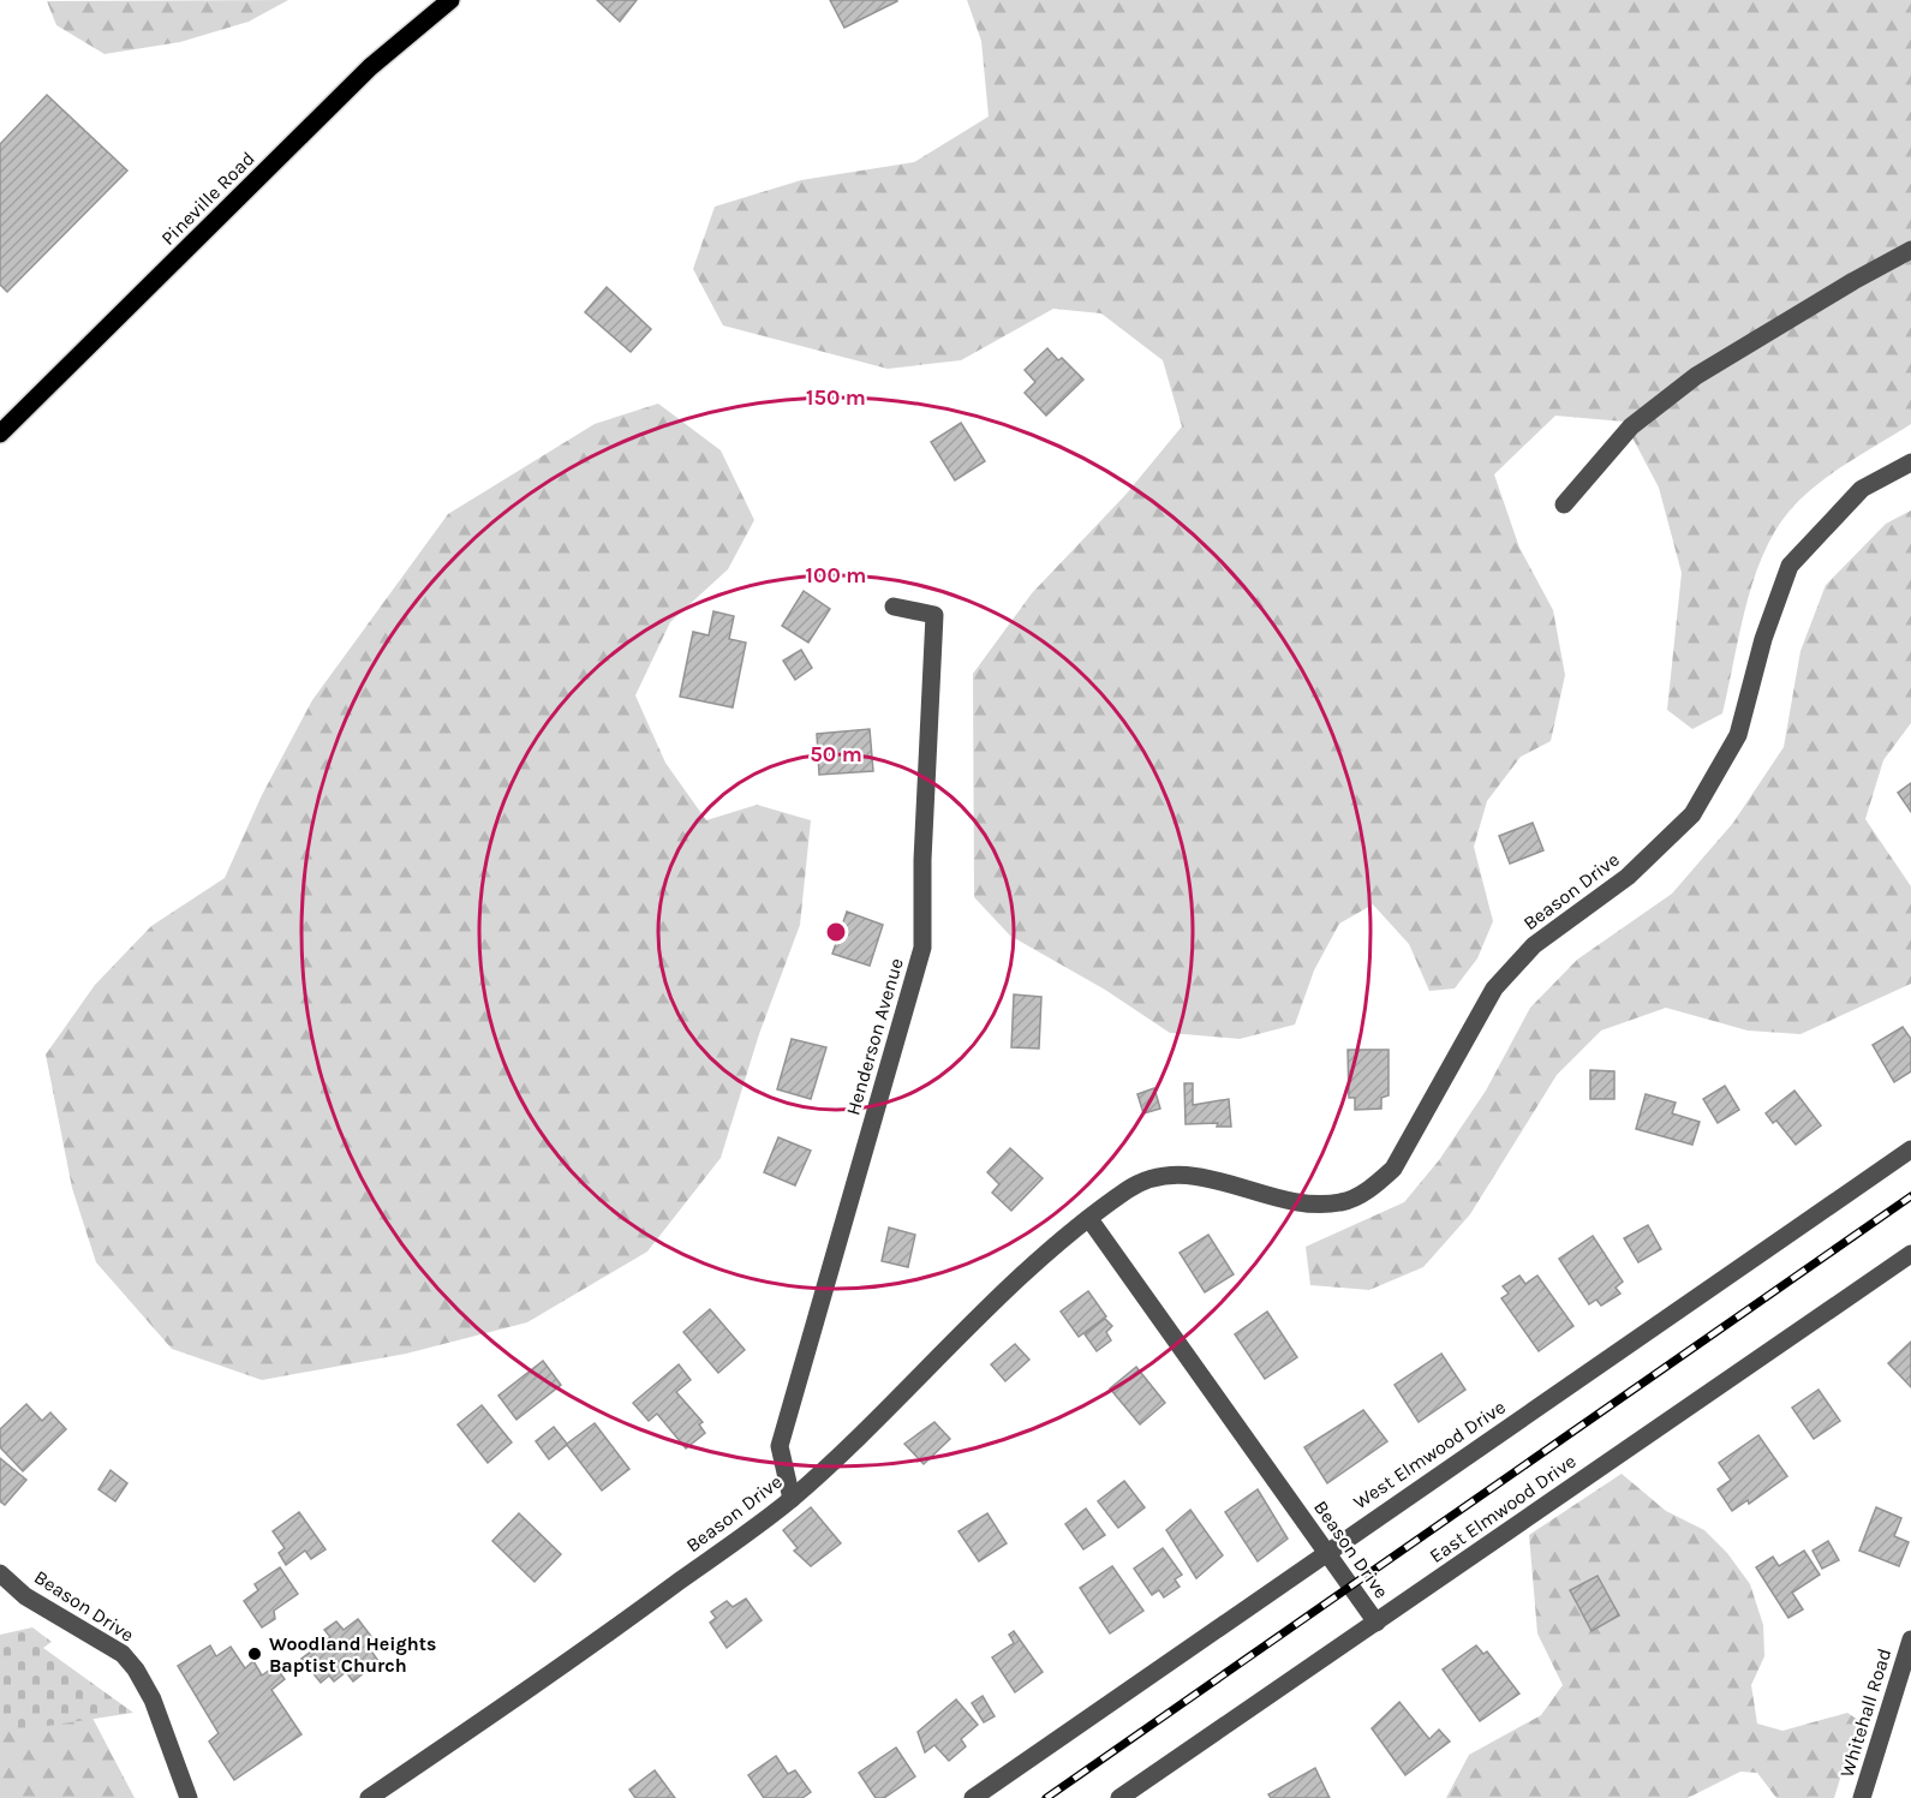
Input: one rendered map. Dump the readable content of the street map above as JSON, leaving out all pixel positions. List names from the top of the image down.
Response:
{
  "streets": {
    "main road": ["Pineville Road"],
    "street": [
      "Beason Drive",
      "Henderson Avenue",
      "West Elmwood Drive",
      "East Elmwood Drive",
      "Whitehall Road"
    ]
  },
  "crossings": [
    ["Beason Drive", "Henderson Avenue"],
    ["Beason Drive", "West Elmwood Drive"],
    ["Beason Drive", "East Elmwood Drive"]
  ],
  "places": ["Woodland Heights Baptist Church"],
  "rings": ["150 m", "100 m", "50 m"]
}
